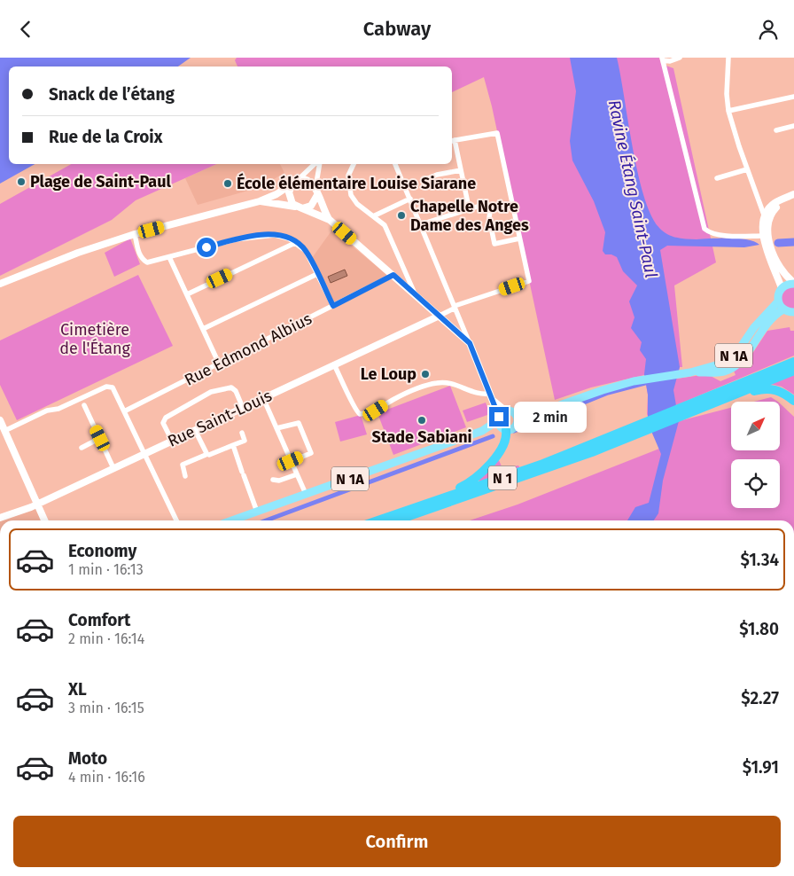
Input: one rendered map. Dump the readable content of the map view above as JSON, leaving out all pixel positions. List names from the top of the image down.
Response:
{
  "streets": {
    "highway": ["N 1"],
    "main road": ["N 1A"],
    "street": ["Rue Edmond Albius", "Rue Saint-Louis"]
  },
  "water": ["Ravine Étang Saint-Paul"],
  "parks": ["Cimetière de l'Étang"],
  "places": [
    "Plage de Saint-Paul",
    "École élémentaire Louise Siarane",
    "Chapelle Notre Dame des Anges",
    "Le Loup",
    "Stade Sabiani"
  ],
  "north": "top right",
  "page": {
    "header": "Cabway",
    "banner": ["Snack de l’étang", "Rue de la Croix"],
    "bubble": "2 min",
    "list": [
      {
        "name": "Economy",
        "note": "1 min · 16:13",
        "value": "$1.34"
      },
      {
        "name": "Comfort",
        "note": "2 min · 16:14",
        "value": "$1.80"
      },
      {
        "name": "XL",
        "note": "3 min · 16:15",
        "value": "$2.27"
      },
      {
        "name": "Moto",
        "note": "4 min · 16:16",
        "value": "$1.91"
      }
    ],
    "buttons": "Confirm"
  }
}
